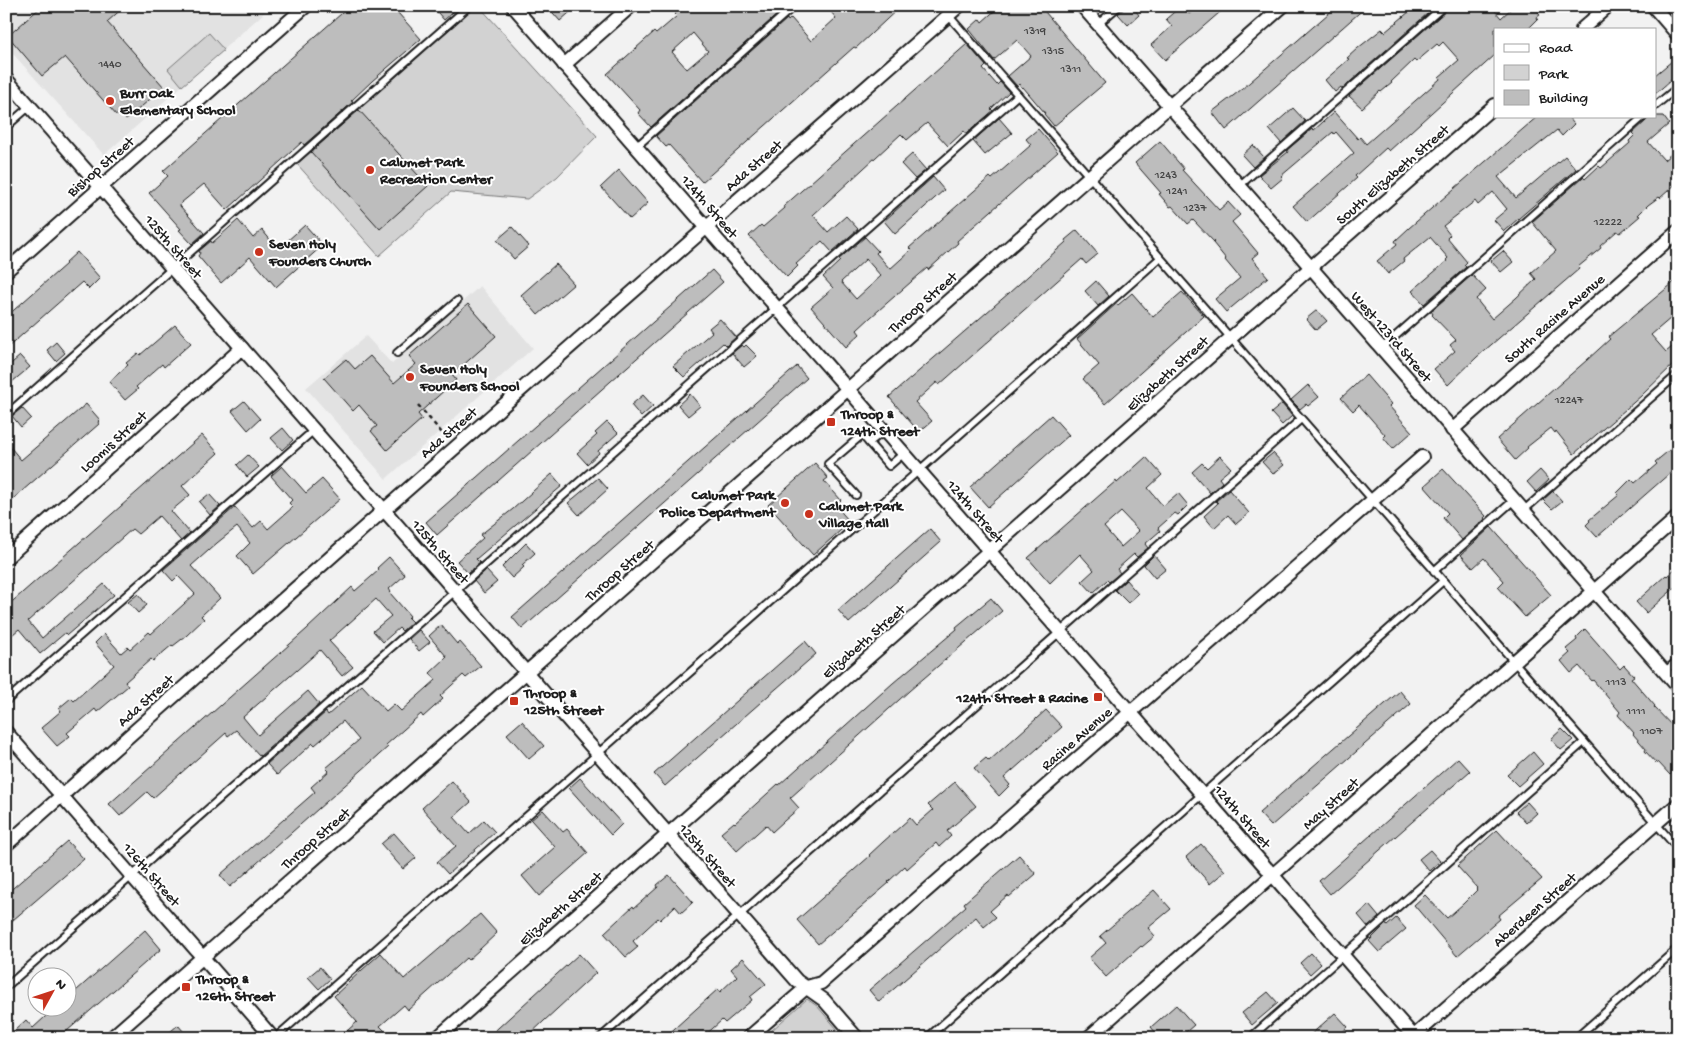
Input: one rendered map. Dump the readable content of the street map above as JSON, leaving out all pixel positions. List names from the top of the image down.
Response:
{
  "streets": {
    "street": [
      "Ada Street",
      "Bishop Street",
      "South Elizabeth Street",
      "124th Street",
      "125th Street",
      "Throop Street",
      "South Racine Avenue",
      "West 123rd Street",
      "Elizabeth Street",
      "Loomis Street",
      "Racine Avenue",
      "May Street",
      "126th Street",
      "Aberdeen Street"
    ]
  },
  "crossings": [
    ["Ada Street", "124th Street"],
    ["Ada Street", "125th Street"],
    ["Ada Street", "126th Street"],
    ["Bishop Street", "125th Street"],
    ["South Elizabeth Street", "West 123rd Street"],
    ["South Elizabeth Street", "Elizabeth Street"],
    ["124th Street", "Throop Street"],
    ["124th Street", "Elizabeth Street"],
    ["124th Street", "Racine Avenue"],
    ["124th Street", "May Street"],
    ["124th Street", "Aberdeen Street"],
    ["125th Street", "Throop Street"],
    ["125th Street", "Elizabeth Street"],
    ["125th Street", "Loomis Street"],
    ["125th Street", "Racine Avenue"],
    ["Throop Street", "West 123rd Street"],
    ["Throop Street", "126th Street"],
    ["South Racine Avenue", "West 123rd Street"],
    ["West 123rd Street", "Elizabeth Street"],
    ["West 123rd Street", "May Street"]
  ],
  "places": {
    "other": [
      "Burr Oak Elementary School",
      "Calumet Park Recreation Center",
      "Seven Holy Founders Church",
      "Seven Holy Founders School",
      "Calumet Park Police Department",
      "Calumet Park Village Hall"
    ],
    "transit": [
      "Throop & 124th Street",
      "124th Street & Racine",
      "Throop & 125th Street",
      "Throop & 126th Street"
    ]
  },
  "house_numbers": [
    "1319",
    "1315",
    "1440",
    "1311",
    "1243",
    "1241",
    "1237",
    "12222",
    "12247",
    "1113",
    "1111",
    "1107"
  ],
  "legend": ["Road", "Park", "Building"],
  "north": "top right"
}
